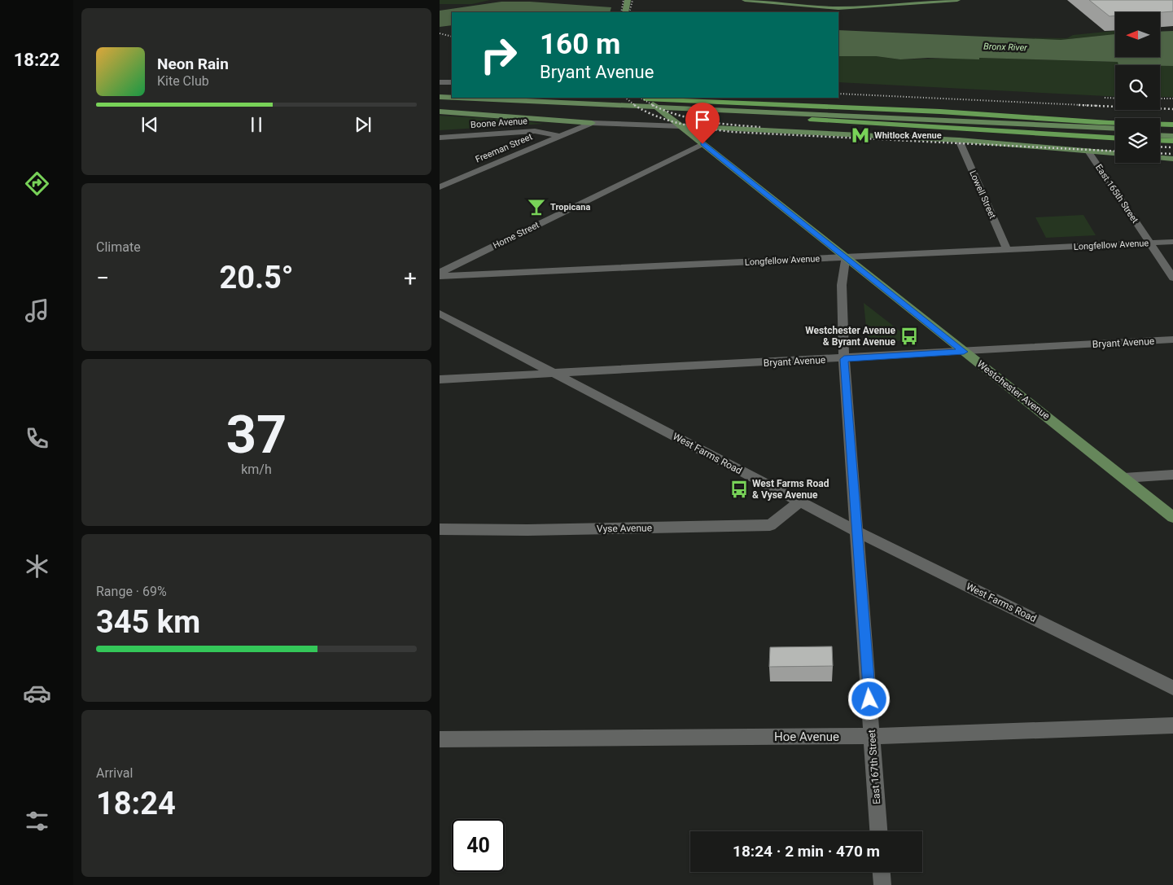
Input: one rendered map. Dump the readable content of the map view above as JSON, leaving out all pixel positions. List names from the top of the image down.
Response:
{
  "streets": {
    "main road": ["Westchester Avenue"],
    "street": [
      "Boone Avenue",
      "Freeman Street",
      "East 165th Street",
      "Lowell Street",
      "Home Street",
      "Longfellow Avenue",
      "Bryant Avenue",
      "West Farms Road",
      "Vyse Avenue",
      "Hoe Avenue",
      "East 167th Street"
    ]
  },
  "crossings": [
    ["Boone Avenue", "Freeman Street"],
    ["East 165th Street", "Longfellow Avenue"],
    ["Lowell Street", "Longfellow Avenue"],
    ["Home Street", "Westchester Avenue"],
    ["Longfellow Avenue", "Westchester Avenue"],
    ["Longfellow Avenue", "East 167th Street"],
    ["Bryant Avenue", "Westchester Avenue"],
    ["Bryant Avenue", "West Farms Road"],
    ["Bryant Avenue", "East 167th Street"],
    ["Westchester Avenue", "East 167th Street"],
    ["West Farms Road", "Vyse Avenue"],
    ["West Farms Road", "East 167th Street"],
    ["Hoe Avenue", "East 167th Street"]
  ],
  "water": ["Bronx River"],
  "places": {
    "metro station": ["Whitlock Avenue"],
    "bar": ["Tropicana"],
    "bus stop": ["Westchester Avenue & Byrant Avenue", "West Farms Road & Vyse Avenue"]
  },
  "north": "left",
  "page": {
    "tabs": "18:22",
    "turn": ["160 m", "Bryant Avenue"],
    "song": ["Neon Rain", "Kite Club"],
    "tile": [
      "Climate",
      ["37", "km/h"],
      ["Range · 69%", "345 km"],
      ["Arrival", "18:24"]
    ],
    "heat": ["−", "20.5°", "+"],
    "limit": "40",
    "trip": "18:24 · 2 min · 470 m"
  }
}
